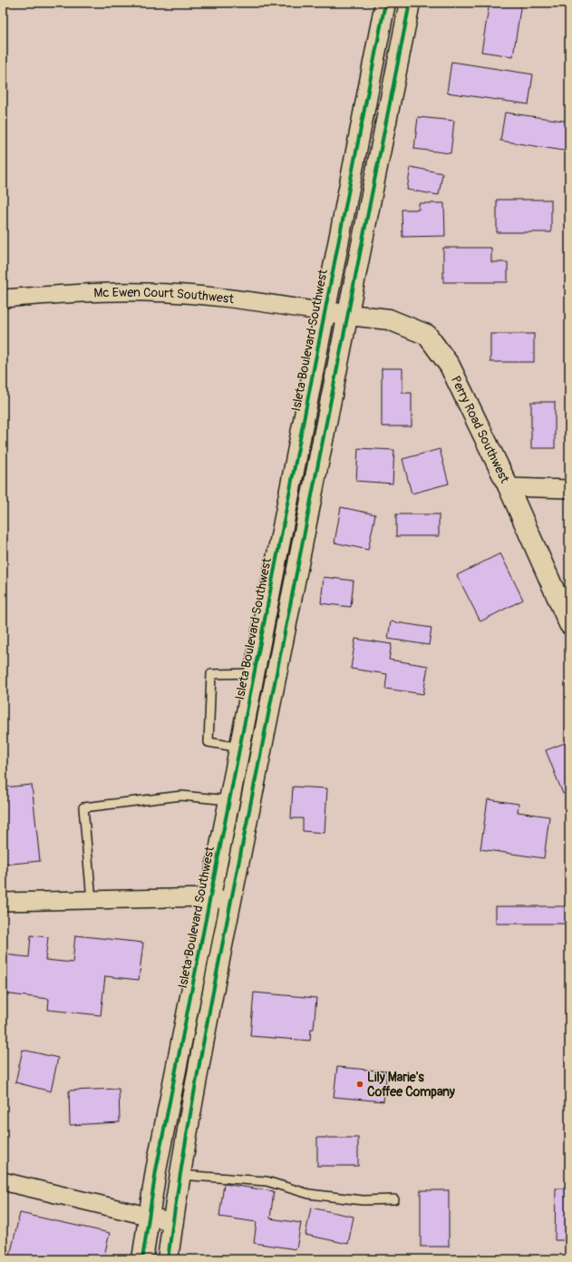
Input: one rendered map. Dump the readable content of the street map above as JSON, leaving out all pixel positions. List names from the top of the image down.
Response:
{
  "streets": {
    "main road": ["Isleta Boulevard Southwest", "Perry Road Southwest"],
    "street": ["Mc Ewen Court Southwest"]
  },
  "crossings": [
    ["Mc Ewen Court Southwest", "Isleta Boulevard Southwest"],
    ["Mc Ewen Court Southwest", "Perry Road Southwest"],
    ["Isleta Boulevard Southwest", "Perry Road Southwest"]
  ],
  "places": ["Lily Marie's Coffee Company"]
}
